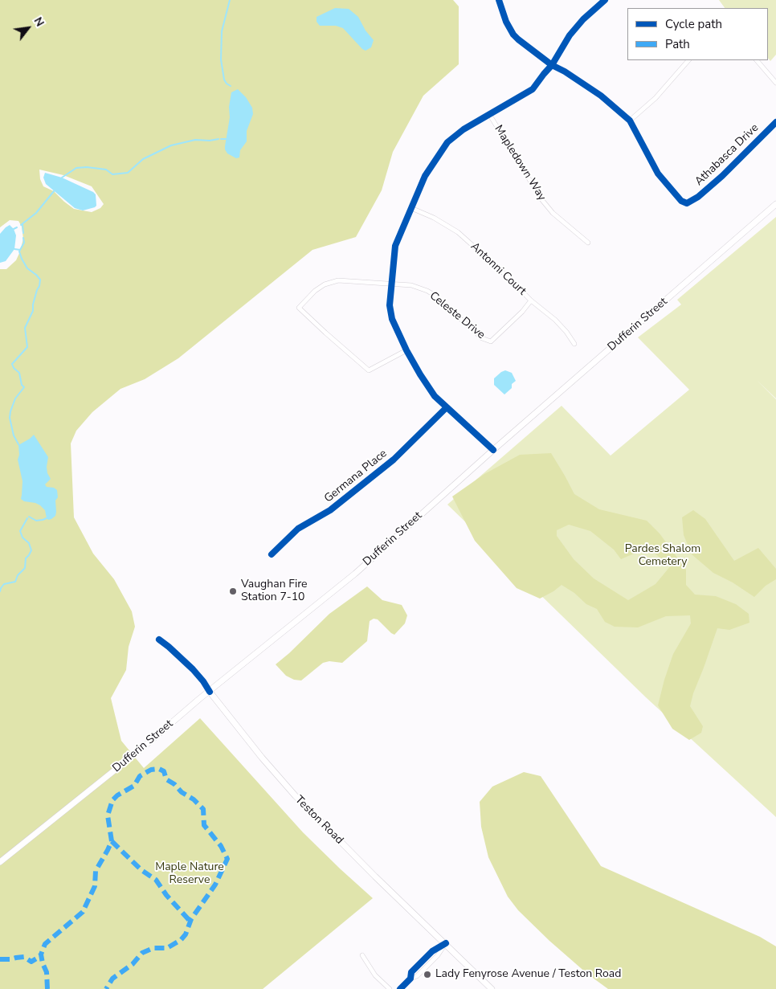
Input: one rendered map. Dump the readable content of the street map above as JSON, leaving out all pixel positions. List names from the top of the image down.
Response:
{
  "streets": {
    "main road": ["Dufferin Street", "Teston Road"],
    "street": [
      "Athabasca Drive",
      "Mapledown Way",
      "Antonni Court",
      "Celeste Drive",
      "Germana Place"
    ]
  },
  "crossings": [
    ["Antonni Court", "Celeste Drive"],
    ["Dufferin Street", "Teston Road"]
  ],
  "parks": ["Pardes Shalom Cemetery", "Maple Nature Reserve"],
  "places": ["Vaughan Fire Station 7-10", "Lady Fenyrose Avenue / Teston Road"],
  "legend": ["Cycle path", "Path"],
  "north": "top right"
}
